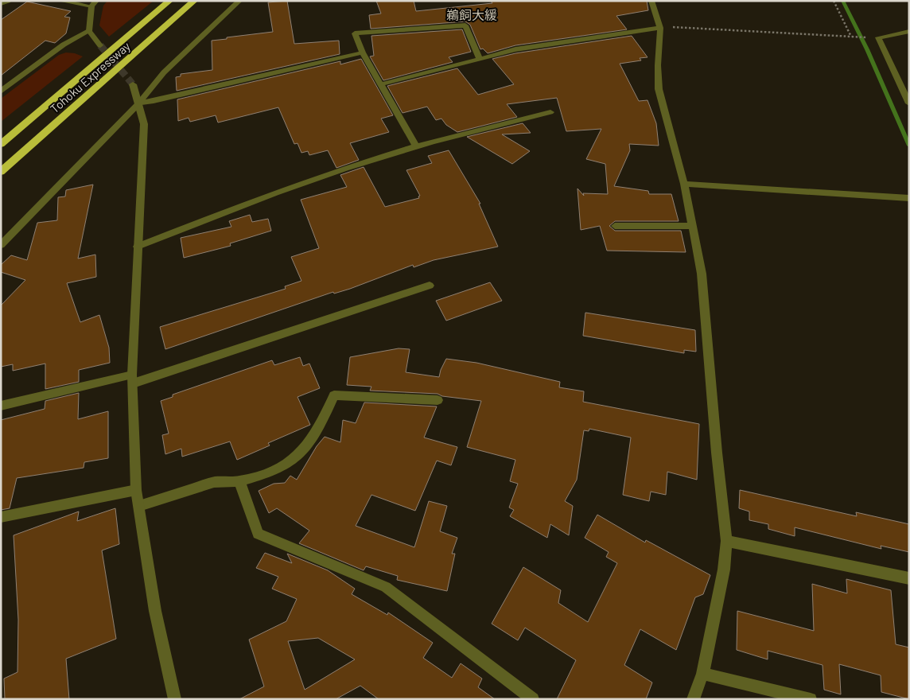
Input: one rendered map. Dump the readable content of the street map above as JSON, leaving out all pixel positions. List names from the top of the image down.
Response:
{
  "streets": {
    "highway": ["Tohoku Expressway"]
  },
  "districts": ["鵜飼大緩"]
}
